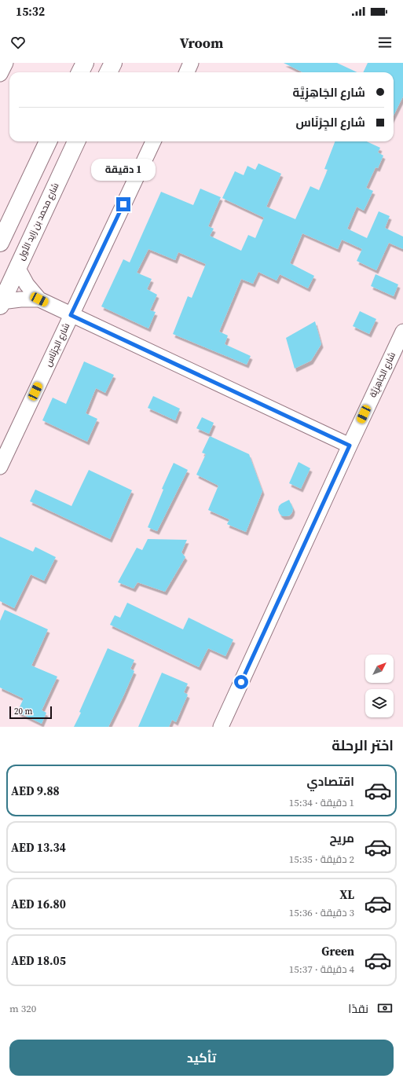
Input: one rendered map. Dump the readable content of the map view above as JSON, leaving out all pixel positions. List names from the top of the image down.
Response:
{
  "streets": {
    "main road": ["شارع محمد بن زايد الأول"],
    "street": ["شارع الجِرْنَاس", "شارع الجَاهِزِيَّة"]
  },
  "scale_bar": "20 m",
  "north": "top right",
  "page": {
    "status": "15:32",
    "header": "Vroom",
    "banner": ["شارع الجَاهِزِيَّة", "شارع الجِرْنَاس"],
    "bubble": "1 دقيقة",
    "scale": "20 m",
    "heading": "اختر الرحلة",
    "list": [
      {
        "name": "اقتصادي",
        "note": "1 دقيقة · 15:34",
        "value": "AED 9.88"
      },
      {
        "name": "مريح",
        "note": "2 دقيقة · 15:35",
        "value": "AED 13.34"
      },
      {
        "name": "XL",
        "note": "3 دقيقة · 15:36",
        "value": "AED 16.80"
      },
      {
        "name": "Green",
        "note": "4 دقيقة · 15:37",
        "value": "AED 18.05"
      }
    ],
    "pay": ["نقدًا", "320 m"],
    "buttons": "تأكيد"
  }
}
